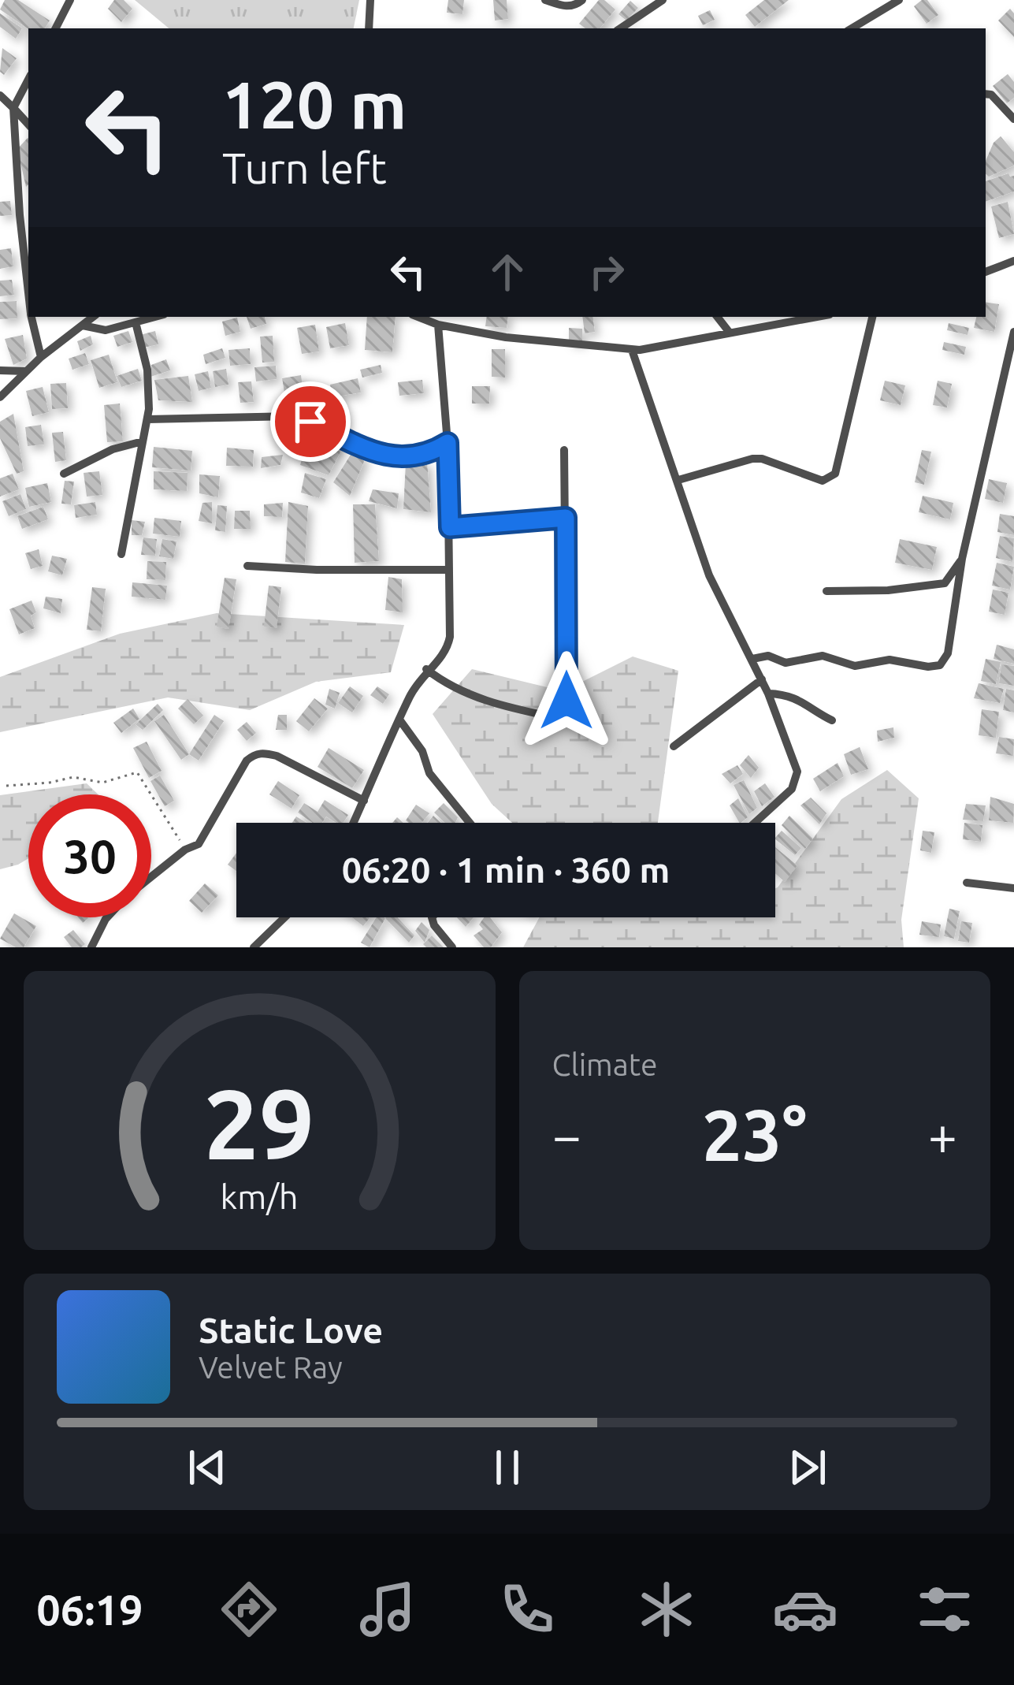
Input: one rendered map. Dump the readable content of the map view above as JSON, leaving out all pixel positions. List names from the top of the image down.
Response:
{
  "page": {
    "turn": ["120 m", "Turn left"],
    "limit": "30",
    "trip": "06:20 · 1 min · 360 m",
    "tile": "Climate",
    "heat": ["−", "23°", "+"],
    "song": ["Static Love", "Velvet Ray"],
    "tabs": "06:19",
    "gauge": ["29", "km/h"]
  }
}
